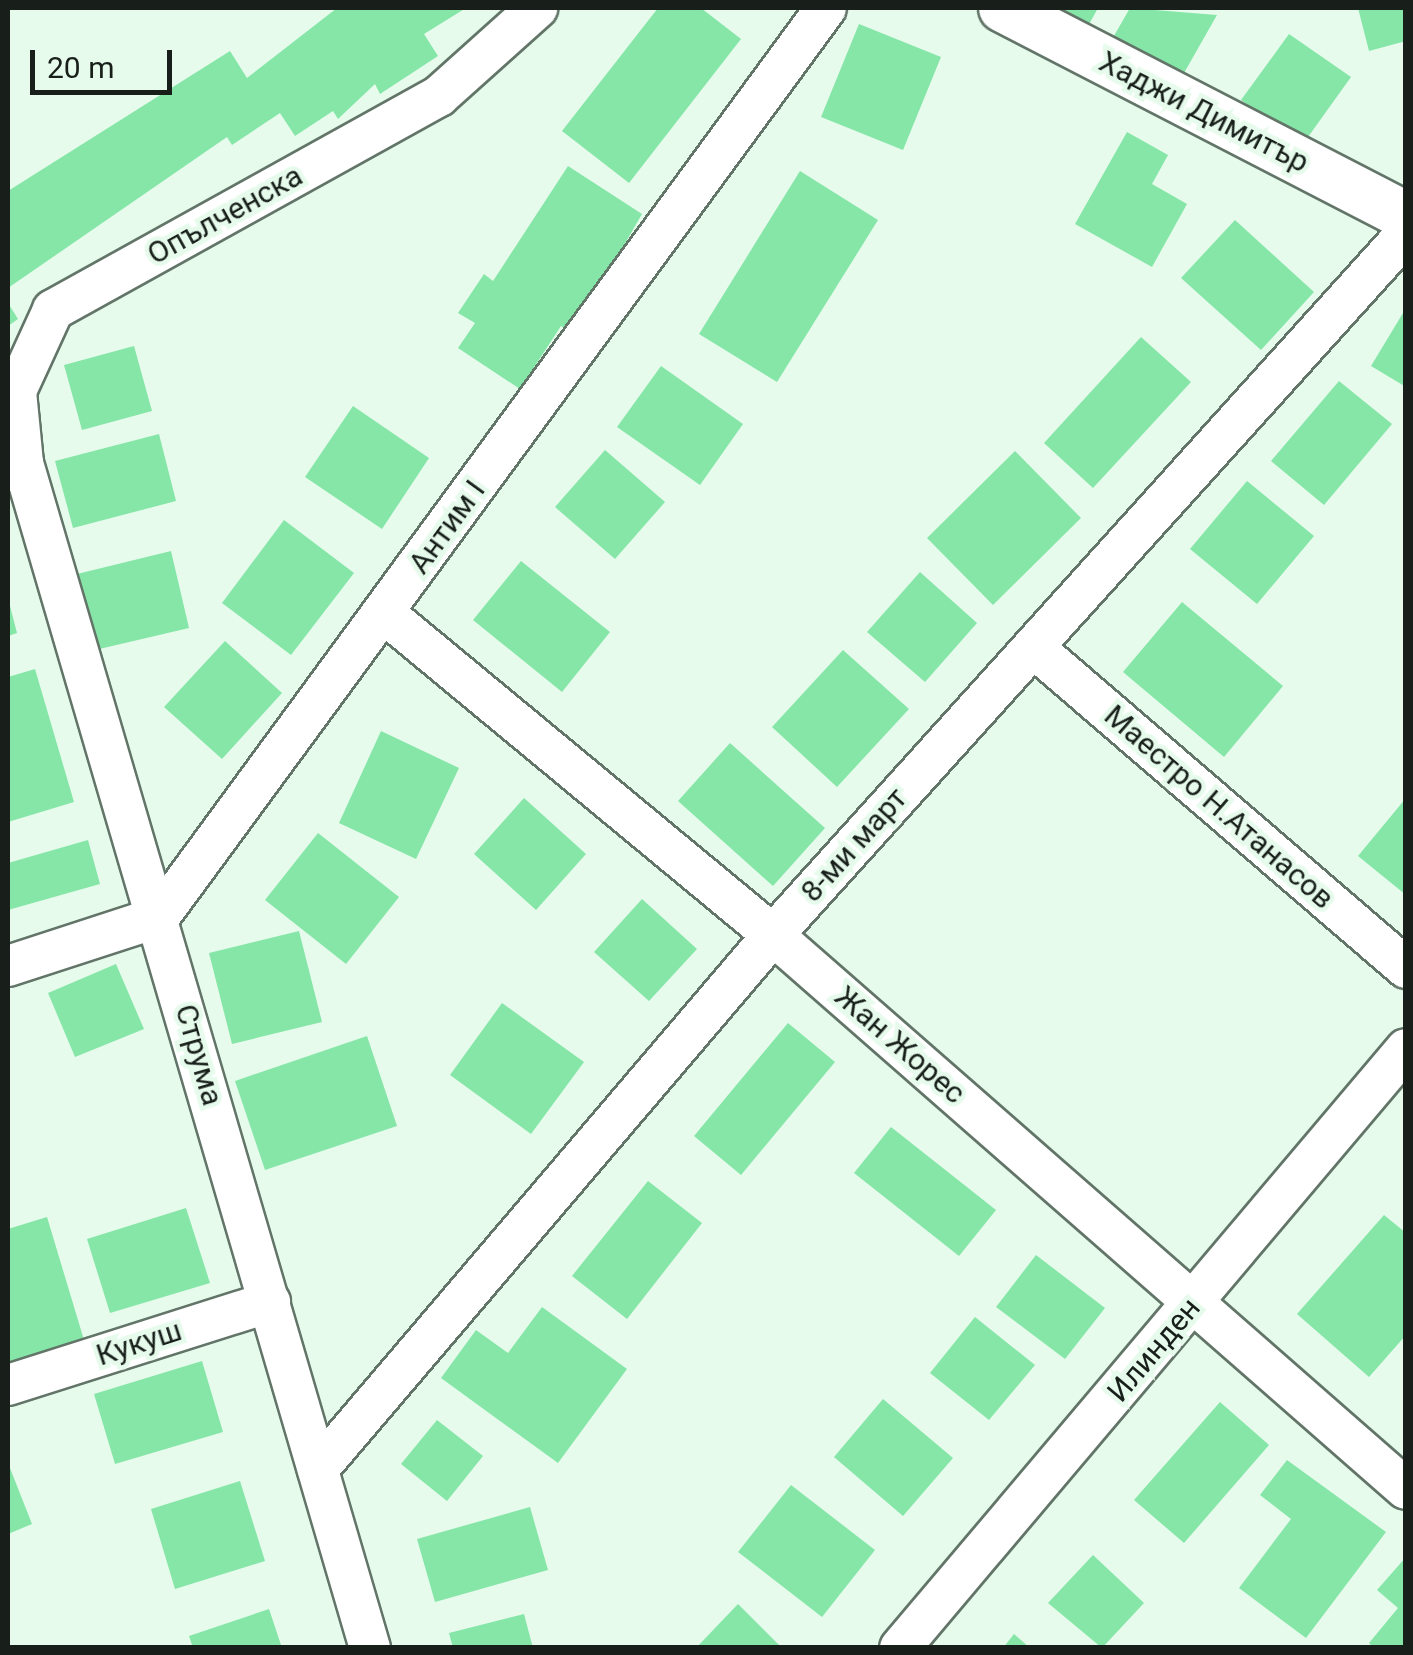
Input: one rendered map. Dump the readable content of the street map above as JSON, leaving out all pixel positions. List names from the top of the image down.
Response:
{
  "streets": {
    "street": [
      "Хаджи Димитър",
      "Опълченска",
      "Антим I",
      "Маестро Н.Атанасов",
      "8-ми март",
      "Жан Жорес",
      "Струма",
      "Кукуш",
      "Илинден"
    ]
  },
  "crossings": [
    ["Опълченска", "Струма"],
    ["Антим I", "Жан Жорес"],
    ["Антим I", "Струма"],
    ["Маестро Н.Атанасов", "8-ми март"],
    ["8-ми март", "Жан Жорес"],
    ["8-ми март", "Струма"],
    ["Жан Жорес", "Илинден"],
    ["Струма", "Кукуш"]
  ],
  "scale_bar": "20 m"
}
